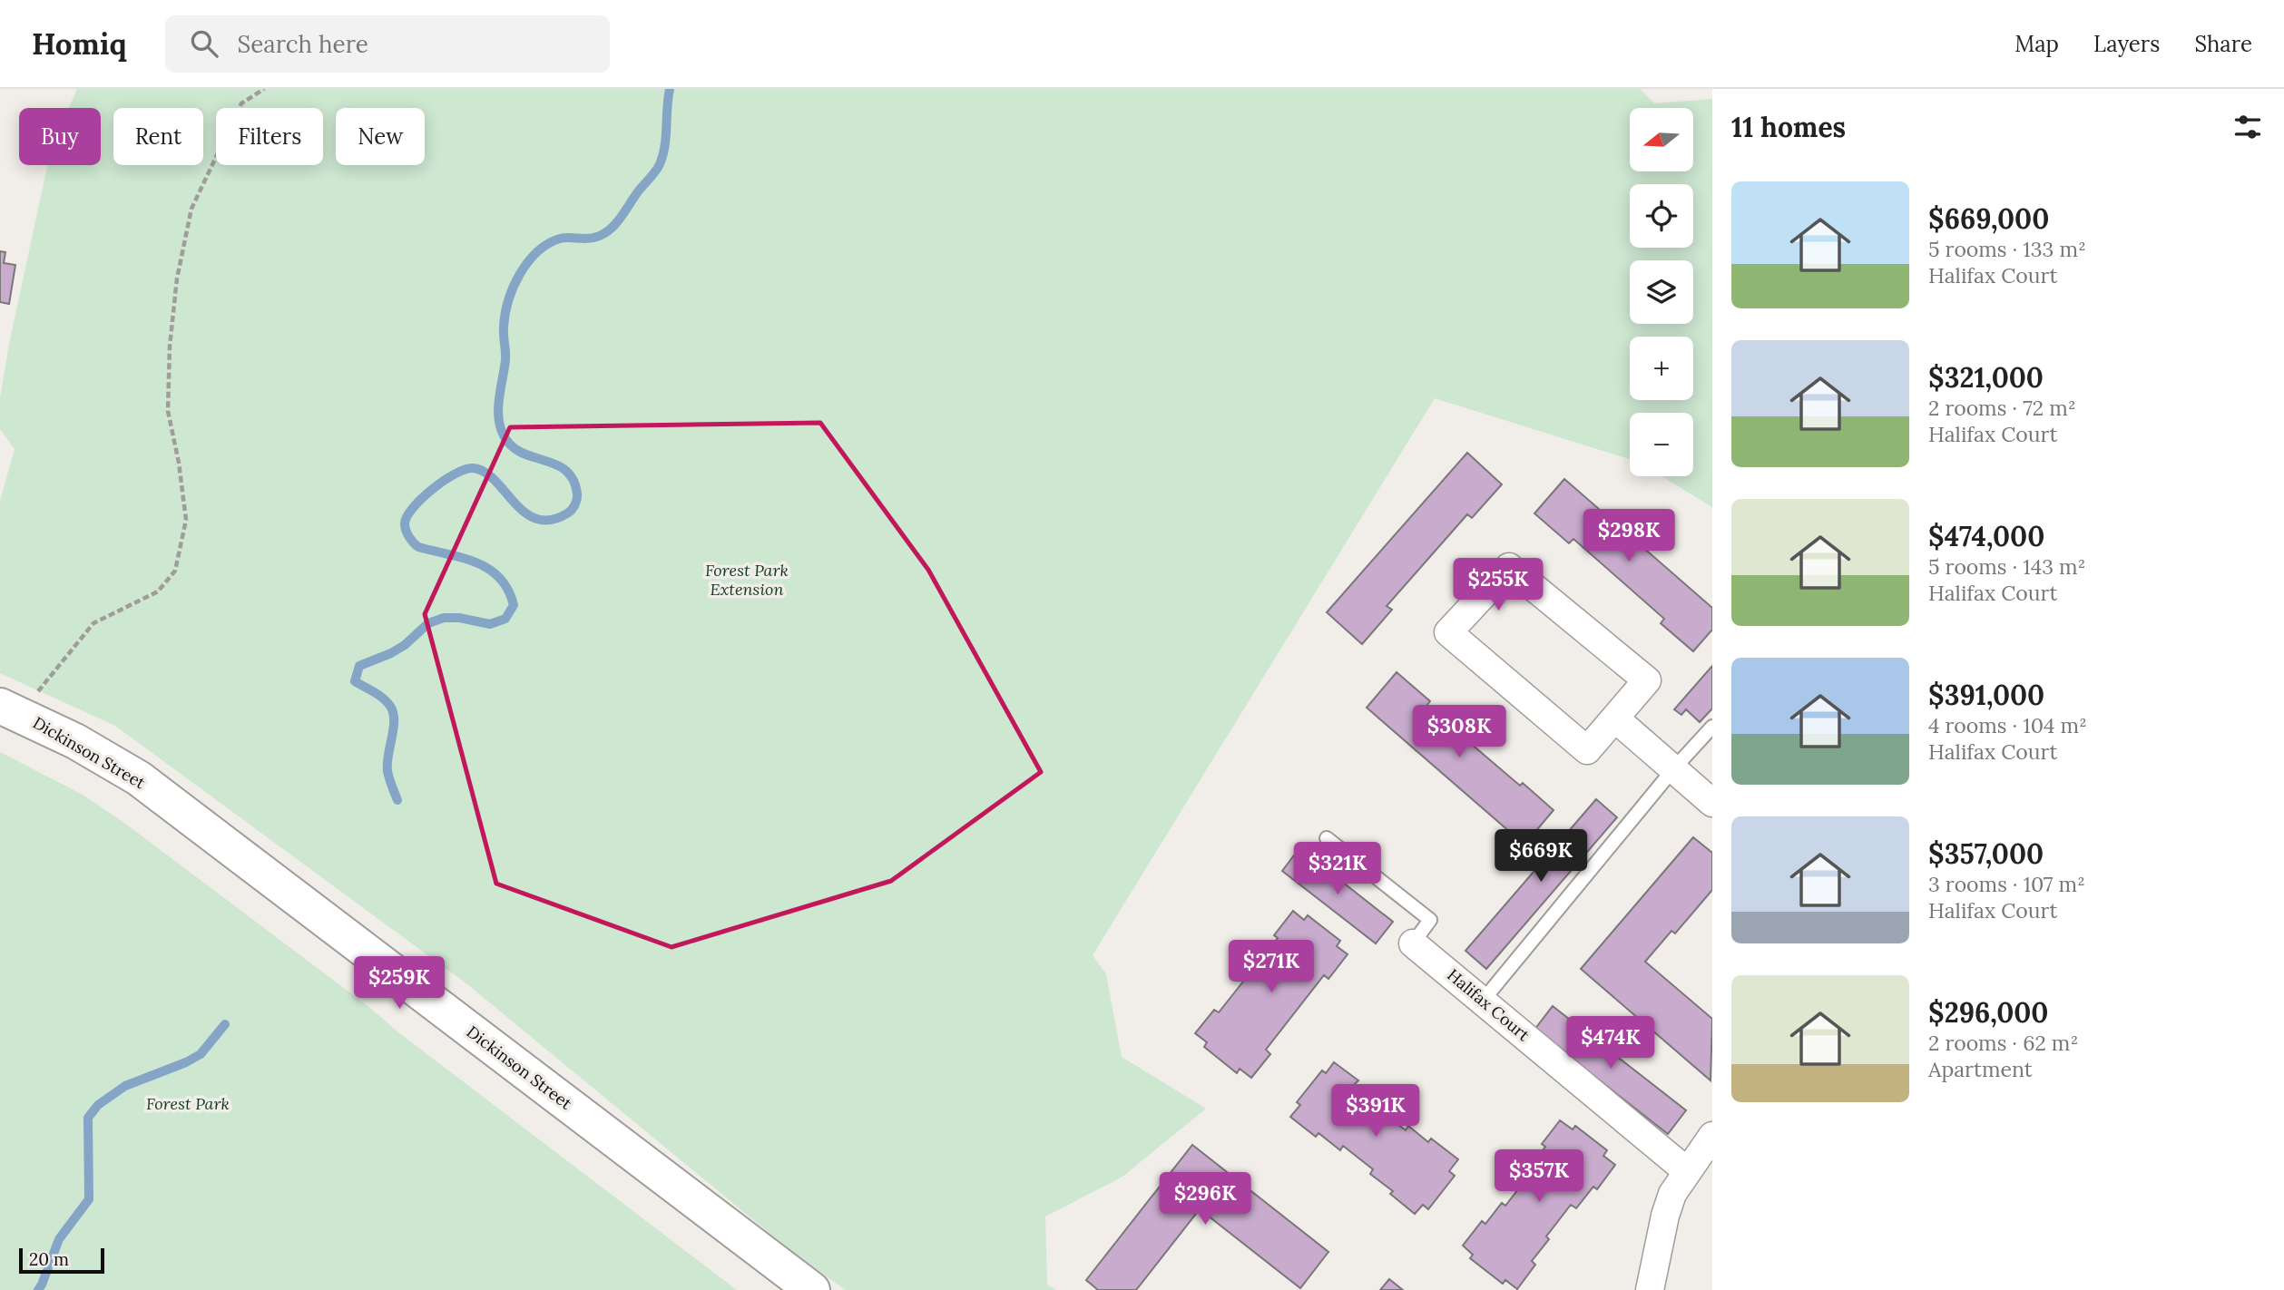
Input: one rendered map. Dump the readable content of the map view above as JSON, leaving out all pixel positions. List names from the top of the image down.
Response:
{
  "streets": {
    "main road": ["Dickinson Street"],
    "street": ["Halifax Court"]
  },
  "parks": ["Forest Park Extension", "Forest Park"],
  "scale_bar": "20 m",
  "north": "left",
  "page": {
    "header": "Homiq",
    "search": "Search here",
    "nav": ["Map", "Layers", "Share"],
    "heading": "11 homes",
    "map_buttons": ["+", "−"],
    "chip": [
      "Buy",
      "Rent",
      "Filters",
      "New"
    ],
    "list": [
      {
        "name": "$669,000",
        "note": "5 rooms · 133 m² · Halifax Court"
      },
      {
        "name": "$321,000",
        "note": "2 rooms · 72 m² · Halifax Court"
      },
      {
        "name": "$474,000",
        "note": "5 rooms · 143 m² · Halifax Court"
      },
      {
        "name": "$391,000",
        "note": "4 rooms · 104 m² · Halifax Court"
      },
      {
        "name": "$357,000",
        "note": "3 rooms · 107 m² · Halifax Court"
      },
      {
        "name": "$296,000",
        "note": "2 rooms · 62 m² · Apartment"
      }
    ],
    "price": [
      "$298K",
      "$255K",
      "$308K",
      "$669K",
      "$321K",
      "$271K",
      "$259K",
      "$474K",
      "$391K",
      "$357K",
      "$296K"
    ],
    "scale": "20 m"
  }
}
